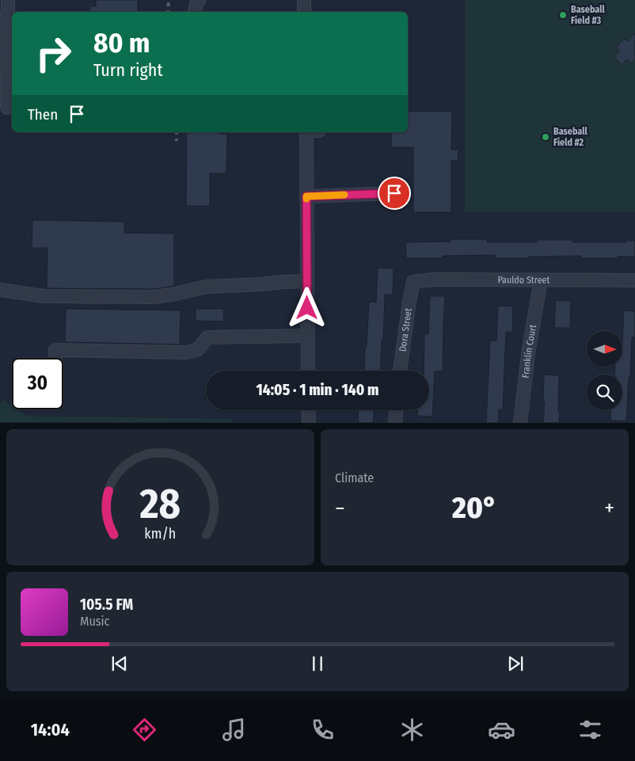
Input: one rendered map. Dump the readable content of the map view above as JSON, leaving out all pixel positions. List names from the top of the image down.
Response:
{
  "streets": {
    "street": ["Pauldo Street", "Dora Street", "Franklin Court"]
  },
  "crossings": [
    ["Pauldo Street", "Dora Street"],
    ["Pauldo Street", "Franklin Court"]
  ],
  "places": ["Baseball Field #3", "Baseball Field #2"],
  "north": "right",
  "page": {
    "turn": ["80 m", "Turn right"],
    "then": "Then",
    "limit": "30",
    "trip": "14:05 · 1 min · 140 m",
    "tile": "Climate",
    "heat": ["−", "20°", "+"],
    "song": ["105.5 FM", "Music"],
    "tabs": "14:04",
    "gauge": ["28", "km/h"]
  }
}
